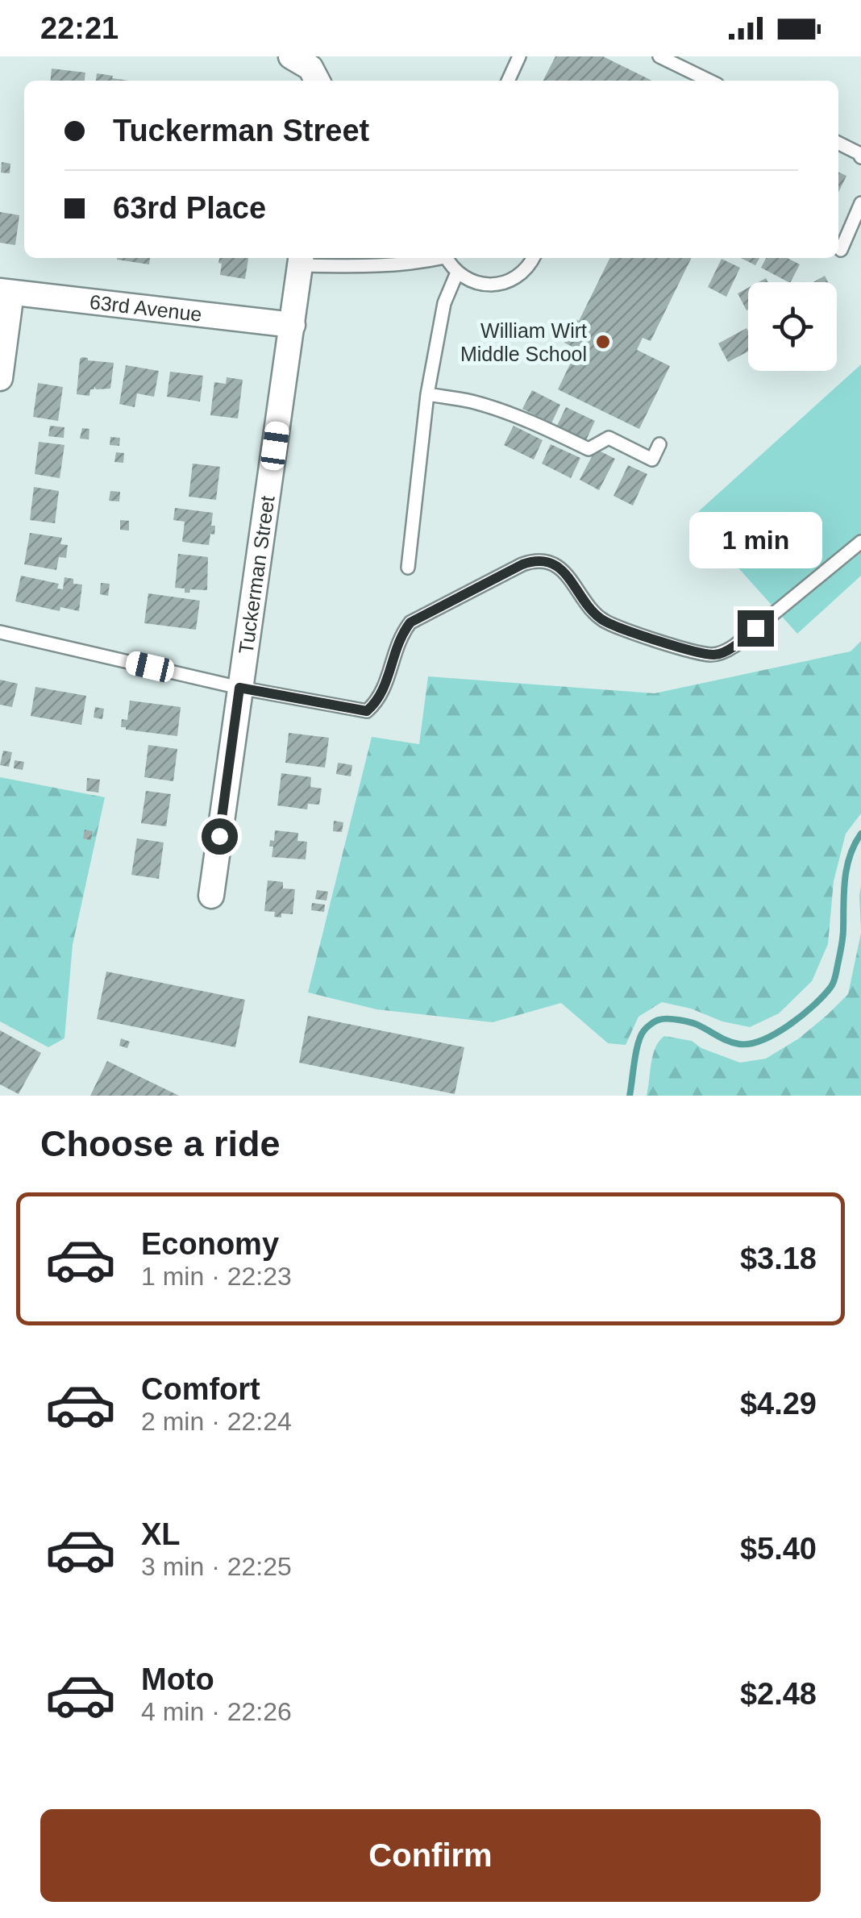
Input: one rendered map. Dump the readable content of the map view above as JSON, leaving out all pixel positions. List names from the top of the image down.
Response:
{
  "streets": {
    "street": ["63rd Avenue", "Tuckerman Street"]
  },
  "crossings": [
    ["63rd Avenue", "Tuckerman Street"]
  ],
  "places": ["William Wirt Middle School"],
  "page": {
    "status": "22:21",
    "banner": ["Tuckerman Street", "63rd Place"],
    "bubble": "1 min",
    "heading": "Choose a ride",
    "list": [
      {
        "name": "Economy",
        "note": "1 min · 22:23",
        "value": "$3.18"
      },
      {
        "name": "Comfort",
        "note": "2 min · 22:24",
        "value": "$4.29"
      },
      {
        "name": "XL",
        "note": "3 min · 22:25",
        "value": "$5.40"
      },
      {
        "name": "Moto",
        "note": "4 min · 22:26",
        "value": "$2.48"
      }
    ],
    "buttons": "Confirm"
  }
}
